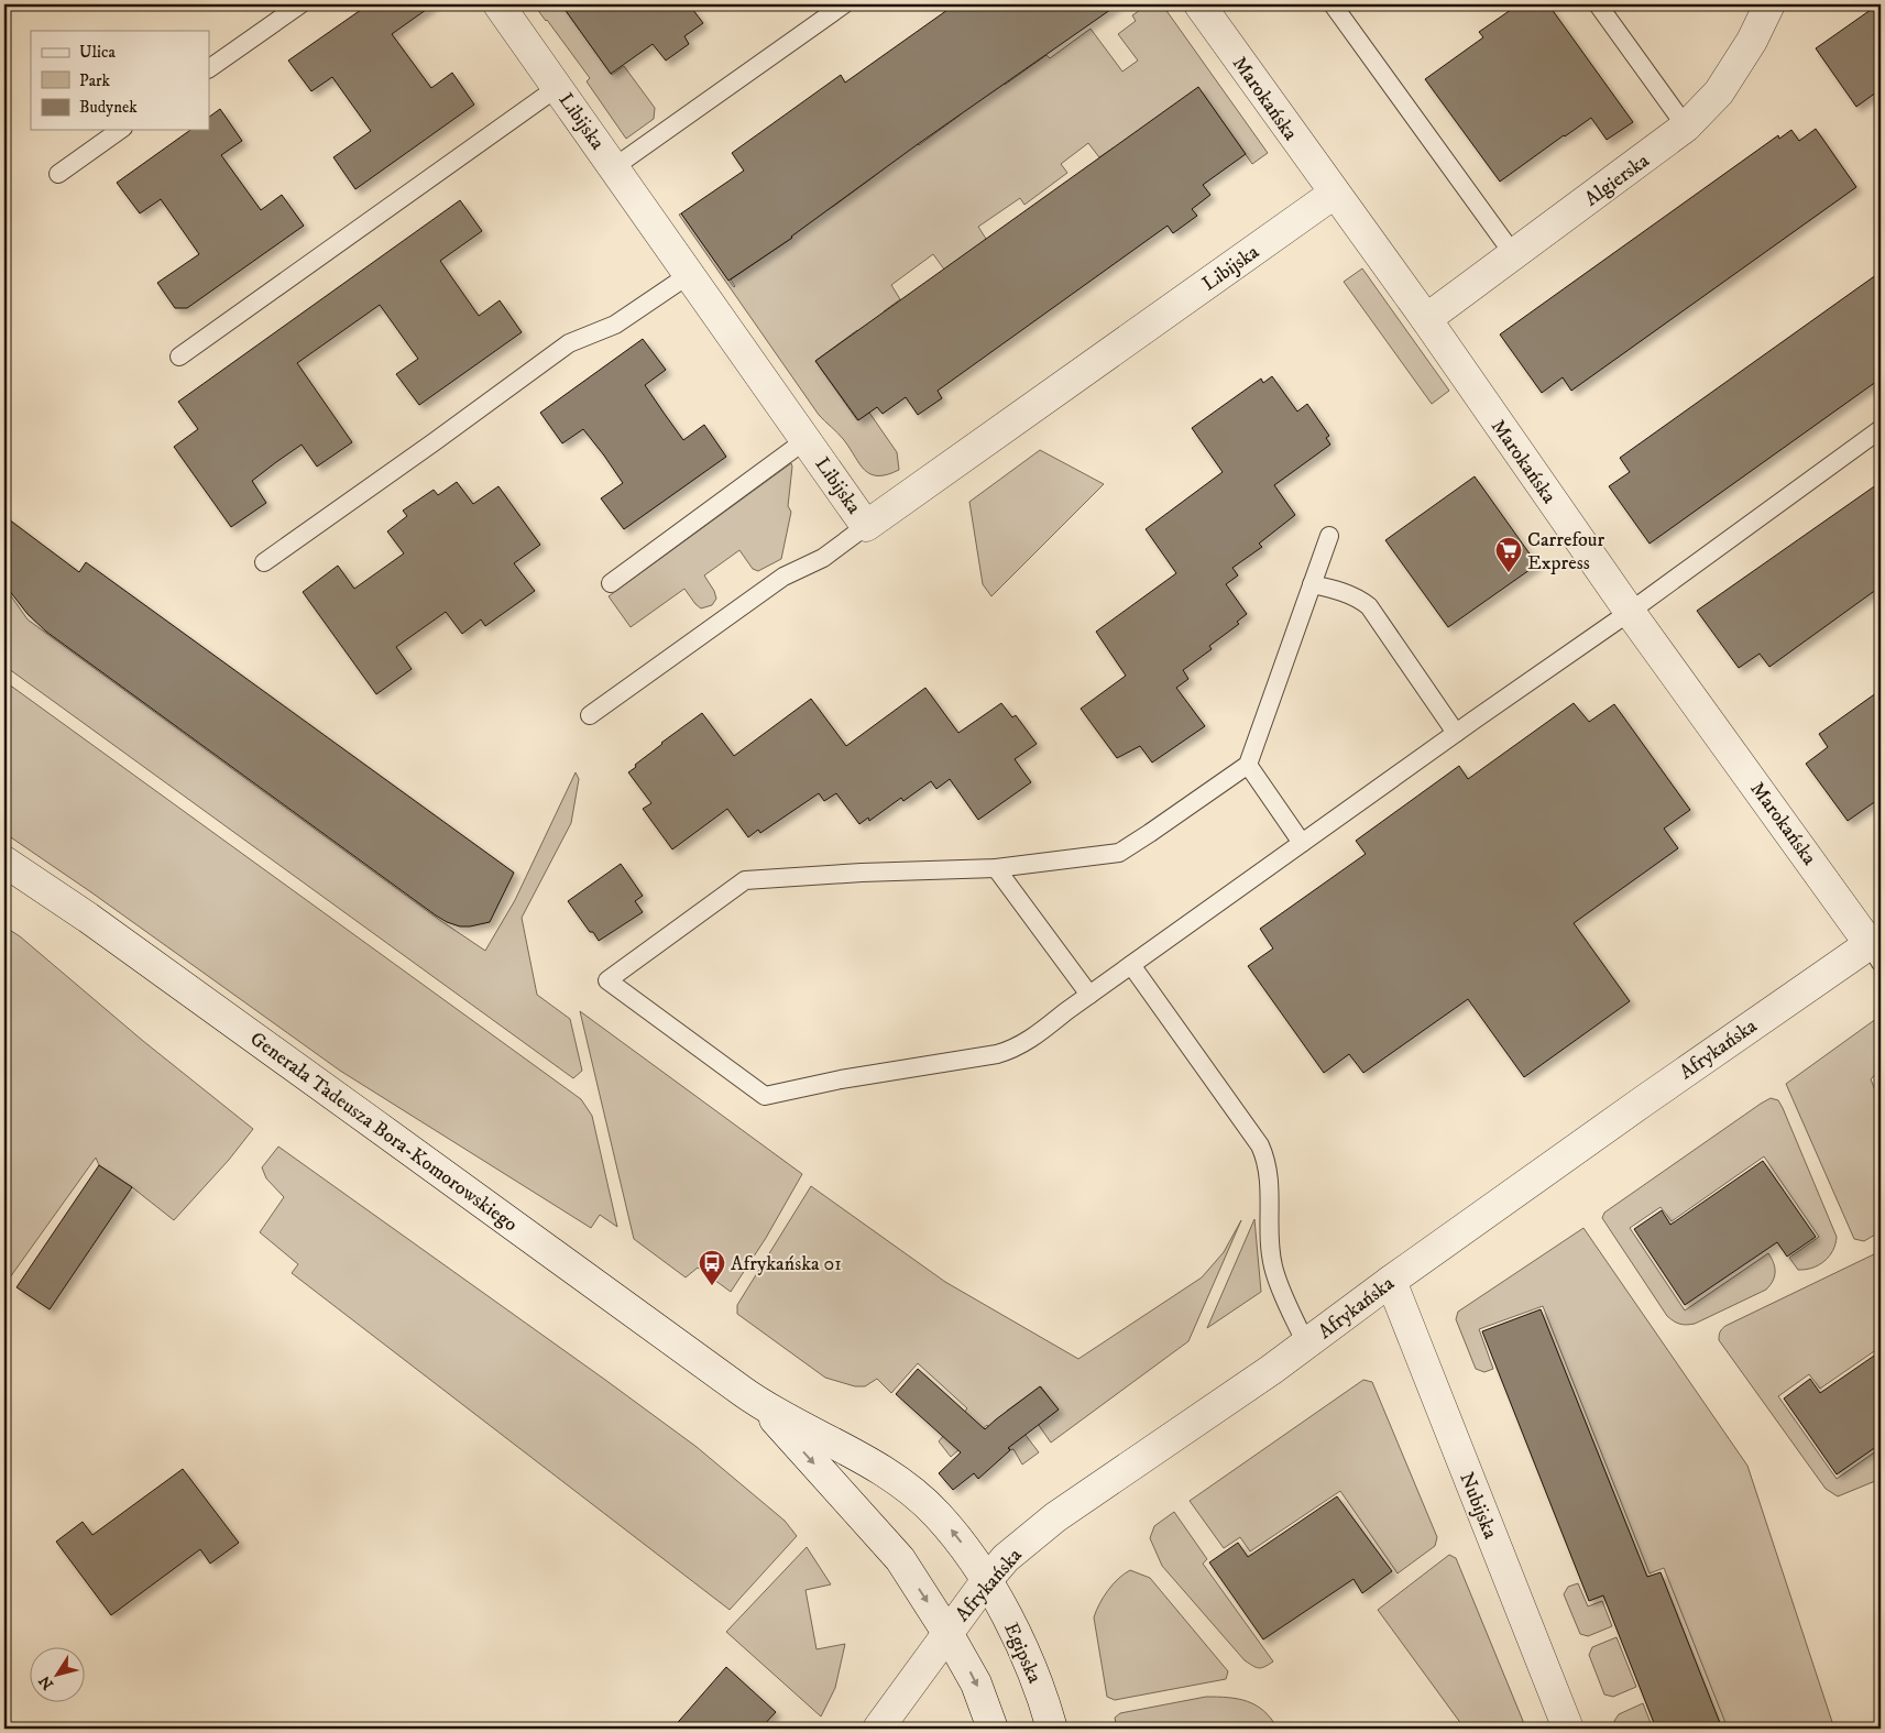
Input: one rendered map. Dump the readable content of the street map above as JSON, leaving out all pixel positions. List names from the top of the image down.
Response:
{
  "streets": {
    "street": [
      "Marokańska",
      "Libijska",
      "Algierska",
      "Afrykańska",
      "Generała Tadeusza Bora-Komorowskiego",
      "Nubijska",
      "Egipska"
    ]
  },
  "crossings": [
    ["Marokańska", "Libijska"],
    ["Marokańska", "Algierska"],
    ["Marokańska", "Afrykańska"],
    ["Afrykańska", "Generała Tadeusza Bora-Komorowskiego"],
    ["Afrykańska", "Nubijska"],
    ["Afrykańska", "Egipska"],
    ["Generała Tadeusza Bora-Komorowskiego", "Egipska"]
  ],
  "places": {
    "supermarket": ["Carrefour Express"],
    "bus stop": ["Afrykańska 01"]
  },
  "legend": ["Ulica", "Park", "Budynek"],
  "north": "bottom left"
}
